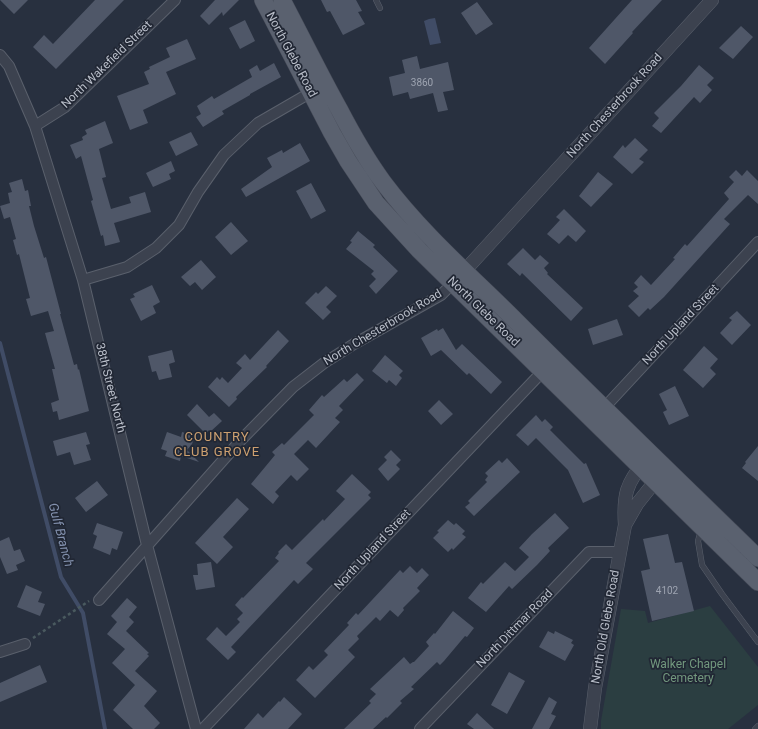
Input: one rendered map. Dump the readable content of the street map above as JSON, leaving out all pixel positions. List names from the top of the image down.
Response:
{
  "streets": {
    "main road": ["North Glebe Road"],
    "street": [
      "North Wakefield Street",
      "North Chesterbrook Road",
      "North Upland Street",
      "38th Street North",
      "North Old Glebe Road",
      "North Dittmar Road"
    ]
  },
  "crossings": [
    ["North Glebe Road", "North Chesterbrook Road"],
    ["North Glebe Road", "North Upland Street"],
    ["North Glebe Road", "North Old Glebe Road"],
    ["North Wakefield Street", "38th Street North"],
    ["North Chesterbrook Road", "38th Street North"],
    ["North Old Glebe Road", "North Dittmar Road"]
  ],
  "districts": ["COUNTRY CLUB GROVE"],
  "water": ["Gulf Branch"],
  "parks": ["Walker Chapel Cemetery"],
  "house_numbers": ["3860", "4102"]
}
